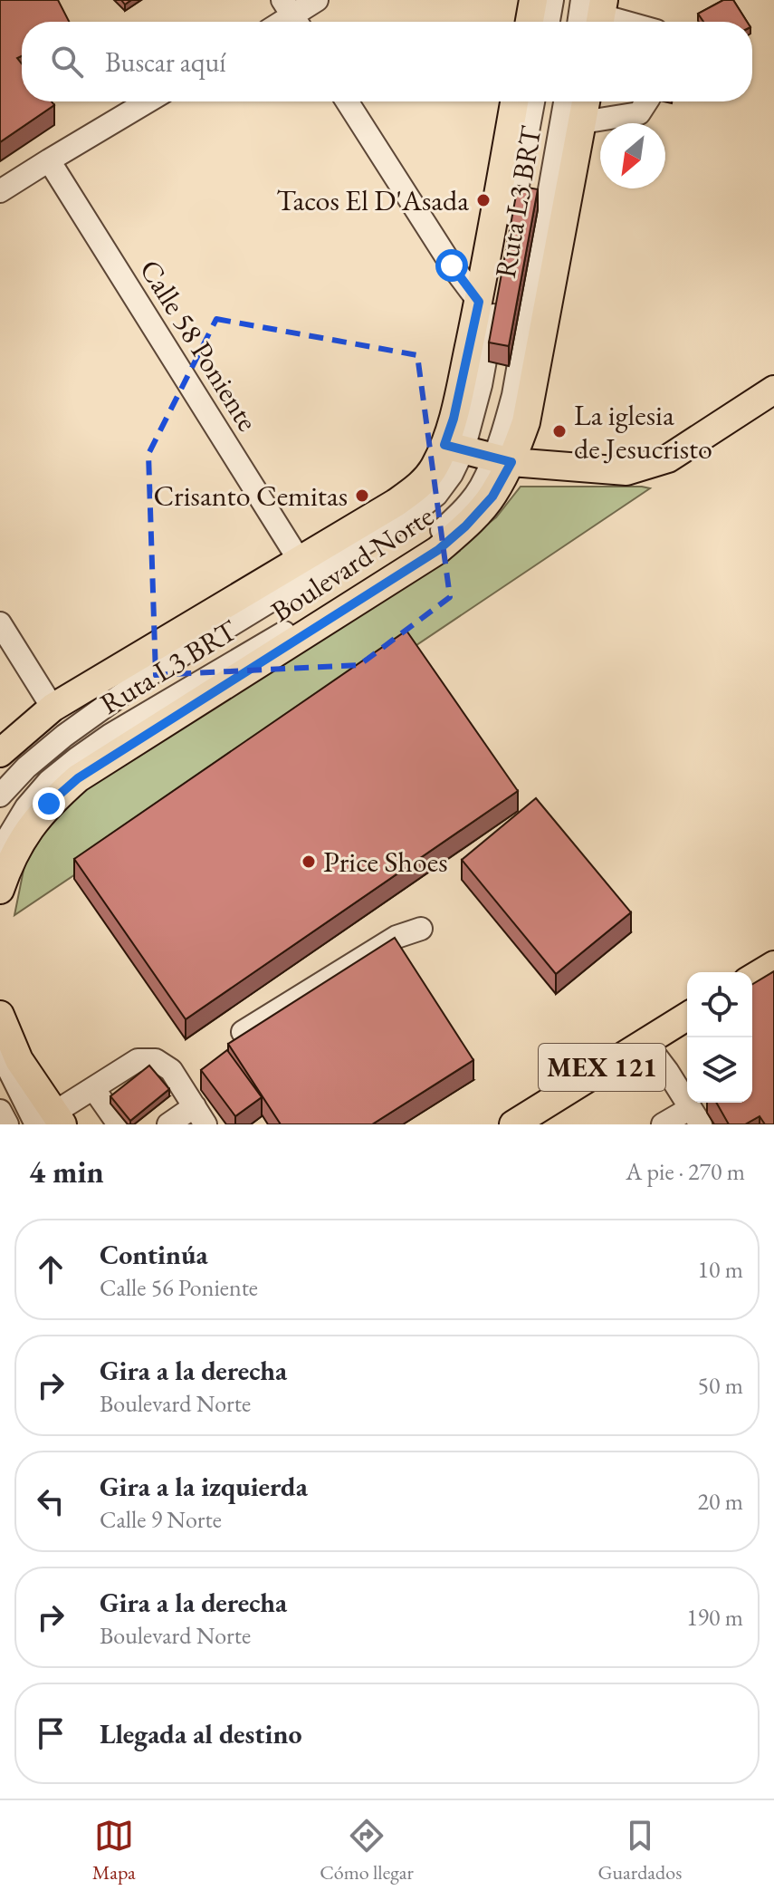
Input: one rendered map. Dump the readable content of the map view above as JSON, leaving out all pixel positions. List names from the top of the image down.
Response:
{
  "streets": {
    "main road": ["Boulevard Norte", "MEX 121"],
    "street": ["Ruta L3 BRT", "Calle 58 Poniente"]
  },
  "crossings": [
    ["Ruta L3 BRT", "Boulevard Norte"],
    ["Calle 58 Poniente", "Boulevard Norte"]
  ],
  "places": [
    "Tacos El D'Asada",
    "La iglesia de Jesucristo",
    "Crisanto Cemitas",
    "Price Shoes"
  ],
  "north": "bottom left",
  "page": {
    "search": "Buscar aquí",
    "heading": ["4 min", "A pie · 270 m"],
    "list": [
      ["Continúa", "Calle 56 Poniente", "10 m"],
      ["Gira a la derecha", "Boulevard Norte", "50 m"],
      ["Gira a la izquierda", "Calle 9 Norte", "20 m"],
      ["Gira a la derecha", "Boulevard Norte", "190 m"],
      "Llegada al destino"
    ],
    "nav": ["Mapa", "Cómo llegar", "Guardados"]
  }
}
